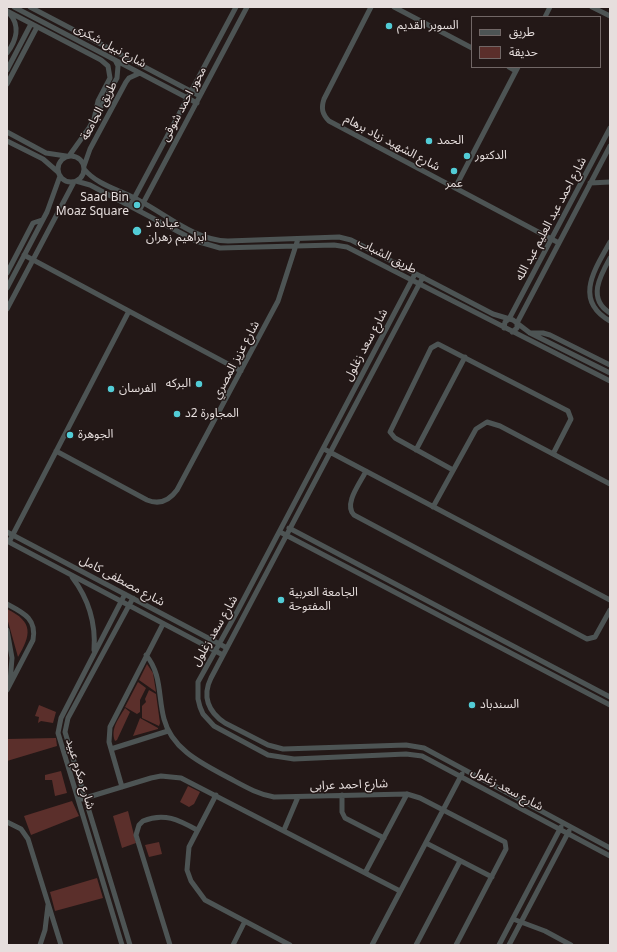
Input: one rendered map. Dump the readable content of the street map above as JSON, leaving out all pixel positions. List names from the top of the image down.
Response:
{
  "streets": {
    "street": [
      "شارع نبيل شكرى",
      "محور احمد شوقى",
      "طريق الجامعة",
      "شارع الشهيد زياد برهام",
      "شارع احمد عبد العليم عبد الله",
      "طريق الشباب",
      "شارع سعد زغلول",
      "شارع عزيز المصري",
      "شارع مصطفى كامل",
      "شارع مكرم عبيد",
      "شارع احمد عرابى"
    ]
  },
  "crossings": [
    ["شارع نبيل شكرى", "محور احمد شوقى"],
    ["شارع نبيل شكرى", "طريق الجامعة"],
    ["محور احمد شوقى", "طريق الشباب"],
    ["طريق الجامعة", "طريق الشباب"],
    ["شارع الشهيد زياد برهام", "شارع احمد عبد العليم عبد الله"],
    ["شارع احمد عبد العليم عبد الله", "طريق الشباب"],
    ["طريق الشباب", "شارع سعد زغلول"],
    ["طريق الشباب", "شارع عزيز المصري"],
    ["شارع سعد زغلول", "شارع مصطفى كامل"],
    ["شارع مصطفى كامل", "شارع مكرم عبيد"]
  ],
  "places": [
    "السوبر القديم",
    "الحمد",
    "الدكتور",
    "عمر",
    "Saad Bin Moaz Square",
    "عيادة د ابراهيم زهران",
    "البركه",
    "الفرسان",
    "المجاورة 2د",
    "الجوهرة",
    "الجامعة العربية المفتوحة",
    "السندباد"
  ],
  "legend": ["طريق", "حديقة"]
}
